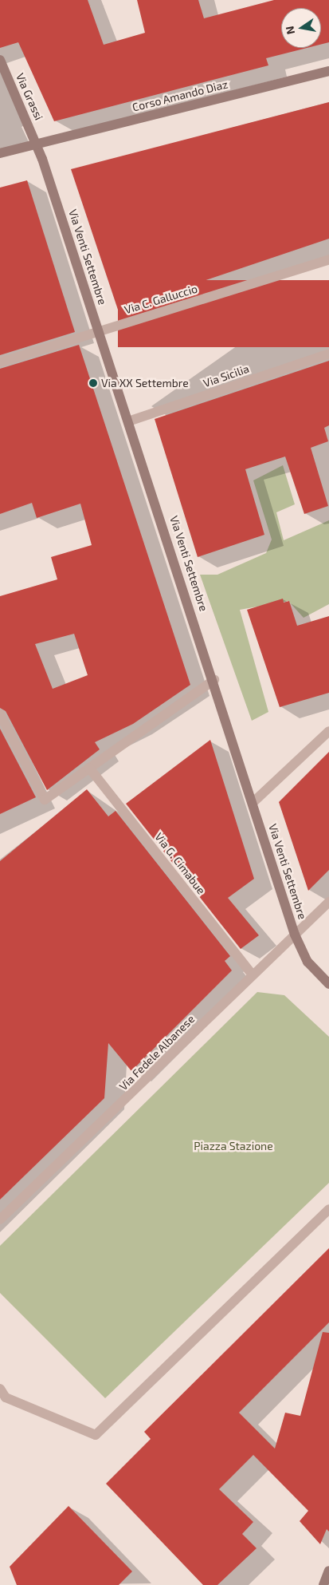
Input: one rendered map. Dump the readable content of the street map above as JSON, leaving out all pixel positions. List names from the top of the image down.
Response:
{
  "streets": {
    "main road": ["Corso Amando Diaz", "Via Grassi", "Via Venti Settembre"],
    "street": [
      "Via C. Galluccio",
      "Via Sicilia",
      "Via G. Cimabue",
      "Via Fedele Albanese"
    ]
  },
  "crossings": [
    ["Corso Amando Diaz", "Via Grassi"],
    ["Corso Amando Diaz", "Via Venti Settembre"],
    ["Via Grassi", "Via Venti Settembre"],
    ["Via Venti Settembre", "Via C. Galluccio"],
    ["Via Venti Settembre", "Via Sicilia"],
    ["Via Venti Settembre", "Via Fedele Albanese"],
    ["Via G. Cimabue", "Via Fedele Albanese"]
  ],
  "parks": ["Piazza Stazione"],
  "places": ["Via XX Settembre"],
  "north": "left"
}
